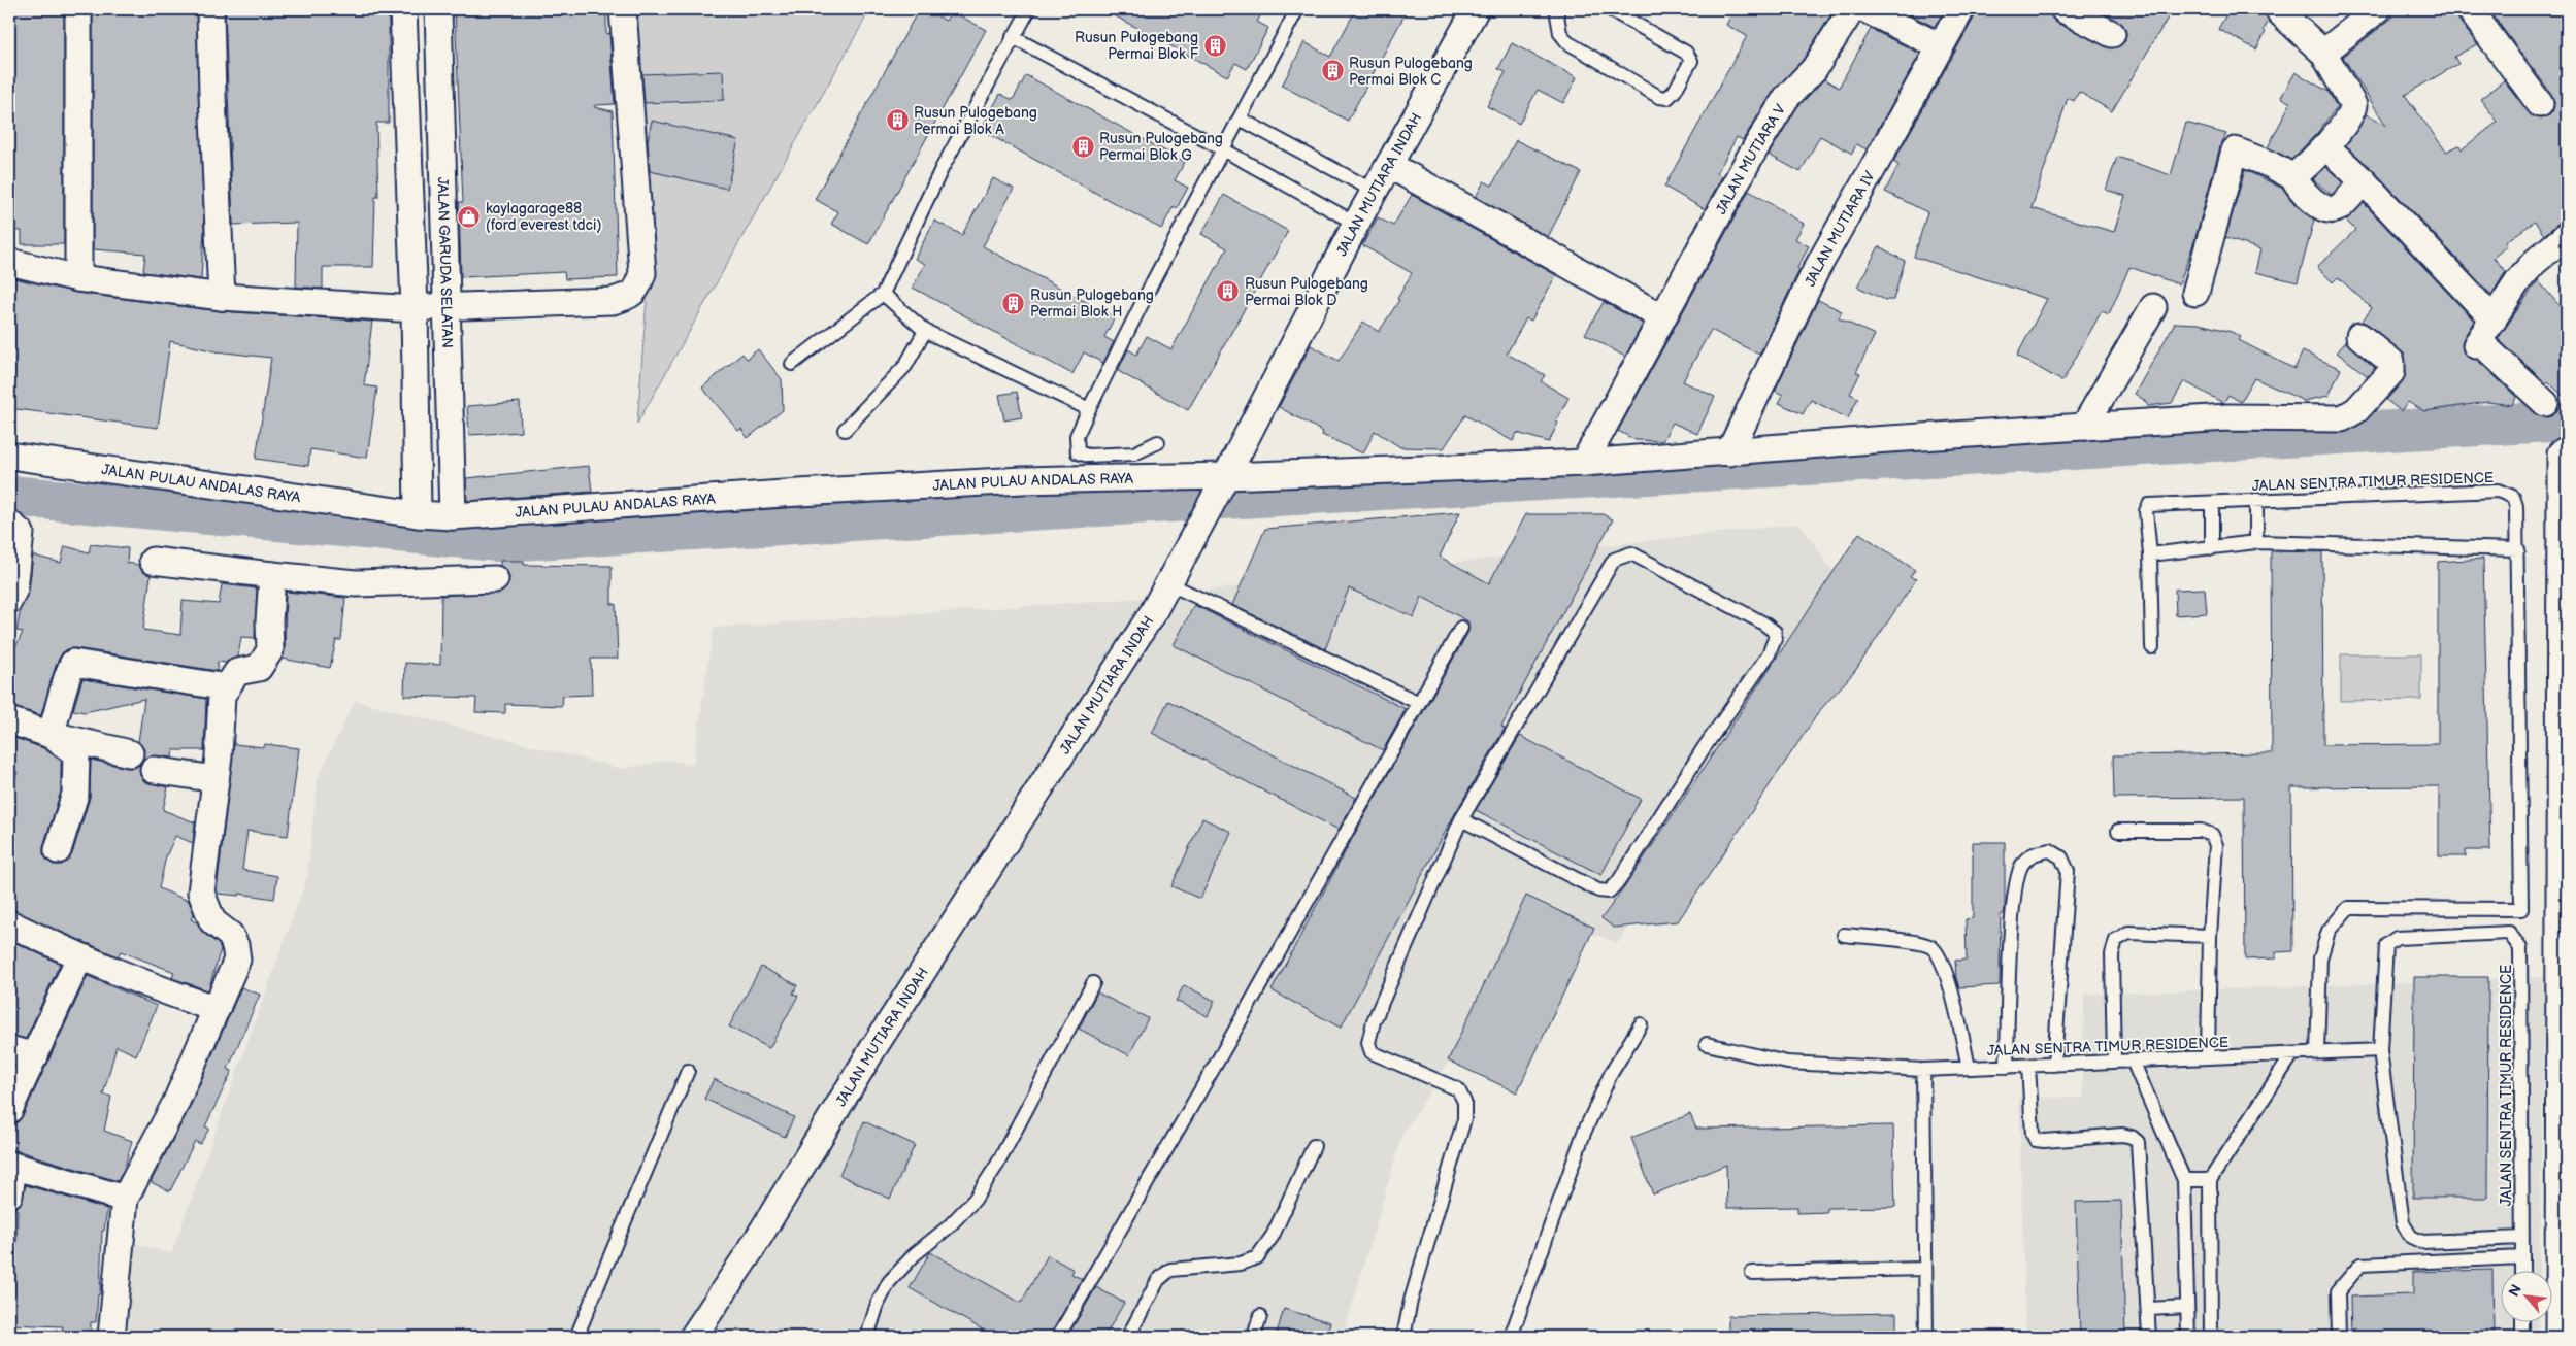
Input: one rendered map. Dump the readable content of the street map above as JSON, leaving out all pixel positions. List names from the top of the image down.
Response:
{
  "streets": {
    "street": [
      "JALAN MUTIARA V",
      "JALAN MUTIARA INDAH",
      "JALAN MUTIARA IV",
      "JALAN GARUDA SELATAN",
      "JALAN PULAU ANDALAS RAYA"
    ],
    "lane": ["JALAN SENTRA TIMUR RESIDENCE"]
  },
  "crossings": [
    ["JALAN MUTIARA V", "JALAN PULAU ANDALAS RAYA"],
    ["JALAN MUTIARA INDAH", "JALAN PULAU ANDALAS RAYA"],
    ["JALAN MUTIARA IV", "JALAN PULAU ANDALAS RAYA"],
    ["JALAN GARUDA SELATAN", "JALAN PULAU ANDALAS RAYA"]
  ],
  "places": {
    "building": [
      "Rusun Pulogebang Permai Blok F",
      "Rusun Pulogebang Permai Blok C",
      "Rusun Pulogebang Permai Blok A",
      "Rusun Pulogebang Permai Blok G",
      "Rusun Pulogebang Permai Blok D",
      "Rusun Pulogebang Permai Blok H"
    ],
    "shop": ["kaylagarage88 (ford everest tdci)"]
  },
  "north": "top left"
}
